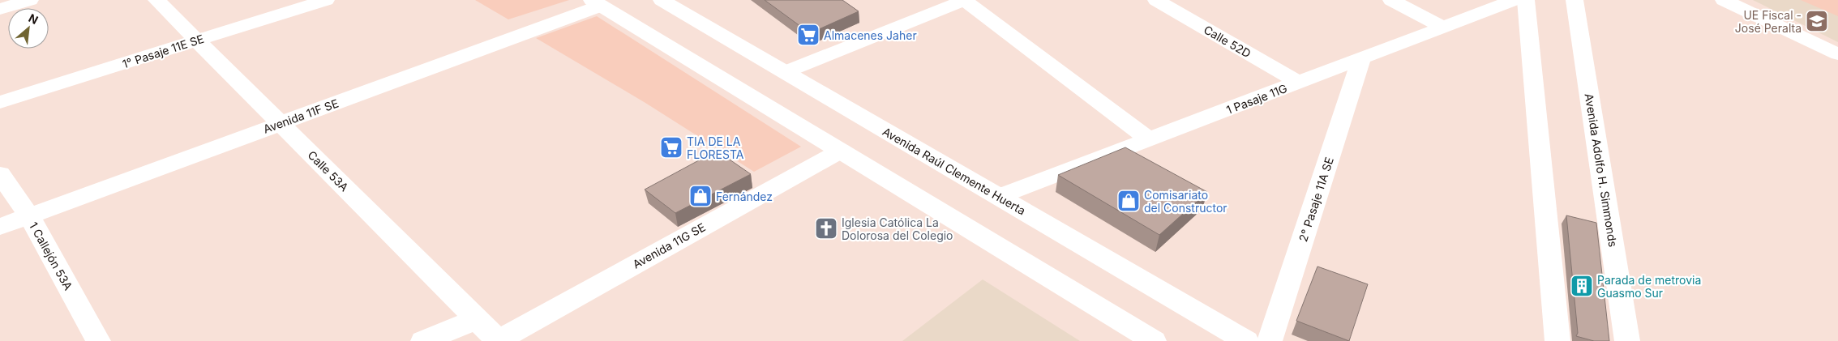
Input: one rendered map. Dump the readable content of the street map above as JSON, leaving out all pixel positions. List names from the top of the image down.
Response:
{
  "streets": {
    "street": [
      "Calle 52D",
      "1° Pasaje 11E SE",
      "1 Pasaje 11G",
      "Avenida 11F SE",
      "Avenida Adolfo H. Simmonds",
      "Calle 53A",
      "Avenida Raúl Clemente Huerta",
      "2° Pasaje 11A SE",
      "Avenida 11G SE",
      "1 Callejón 53A"
    ]
  },
  "crossings": [
    ["Calle 52D", "1 Pasaje 11G"],
    ["1° Pasaje 11E SE", "Calle 53A"],
    ["1 Pasaje 11G", "Avenida Raúl Clemente Huerta"],
    ["1 Pasaje 11G", "2° Pasaje 11A SE"],
    ["Avenida 11F SE", "Calle 53A"],
    ["Avenida 11F SE", "1 Callejón 53A"],
    ["Calle 53A", "Avenida 11G SE"]
  ],
  "places": {
    "school or university": ["UE Fiscal - José Peralta"],
    "supermarket": ["Almacenes Jaher", "TIA DE LA FLORESTA"],
    "shop": ["Fernández", "Comisariato del Constructor"],
    "church": ["Iglesia Católica La Dolorosa del Colegio"],
    "building": ["Parada de metrovia Guasmo Sur"]
  },
  "north": "top right"
}
